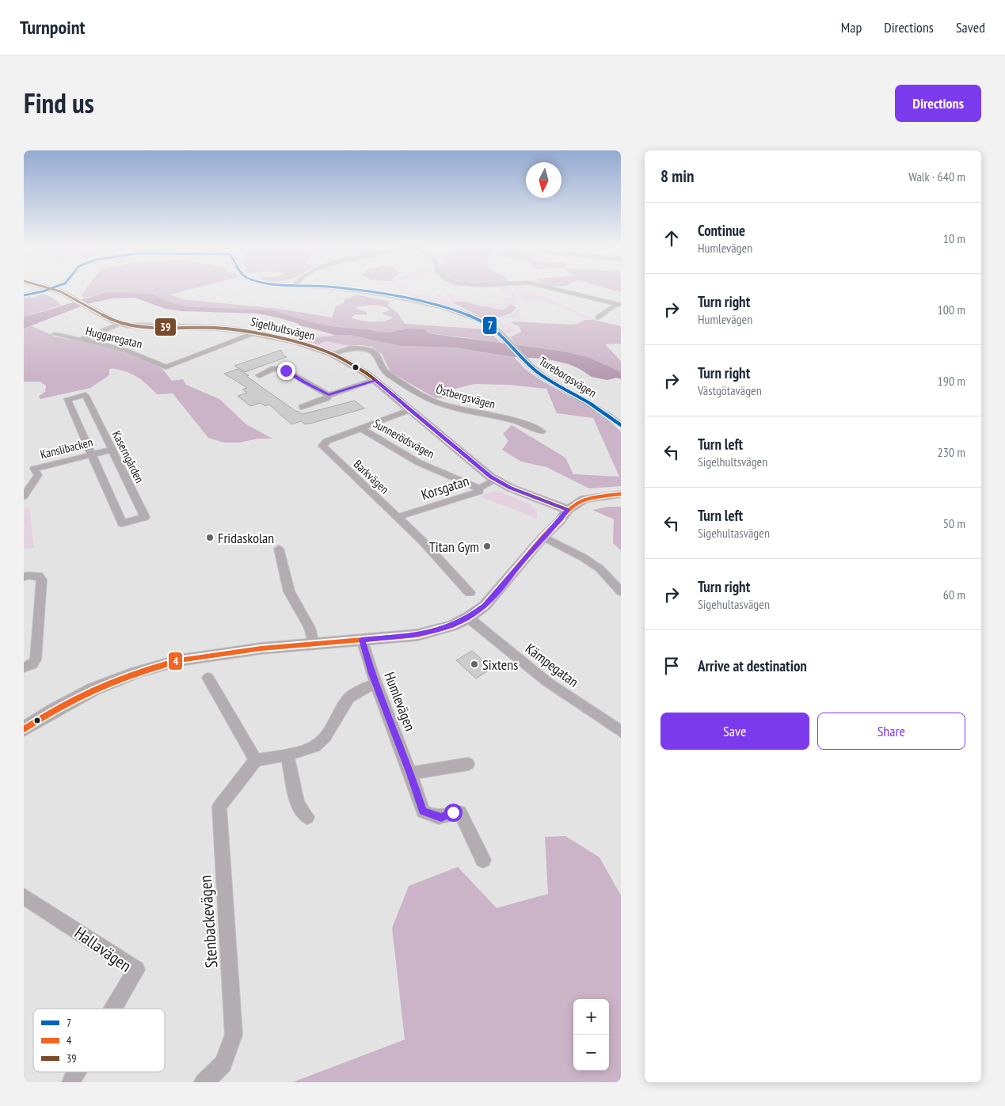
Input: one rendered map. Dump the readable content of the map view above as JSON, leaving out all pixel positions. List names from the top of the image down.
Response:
{
  "streets": {
    "street": [
      "Sigelhultsvägen",
      "Huggaregatan",
      "Tureborgsvägen",
      "Östbergsvägen",
      "Sunnerödsvägen",
      "Kanslibacken",
      "Kaserngården",
      "Barkvägen",
      "Korsgatan",
      "Kämpegatan",
      "Humlevägen",
      "Stenbackevägen",
      "Hallavägen"
    ]
  },
  "crossings": [
    ["Sigelhultsvägen", "Huggaregatan"],
    ["Sigelhultsvägen", "Östbergsvägen"],
    ["Sigelhultsvägen", "Barkvägen"],
    ["Sigelhultsvägen", "Korsgatan"],
    ["Sunnerödsvägen", "Barkvägen"],
    ["Sunnerödsvägen", "Korsgatan"],
    ["Kanslibacken", "Kaserngården"],
    ["Barkvägen", "Korsgatan"]
  ],
  "places": ["Fridaskolan", "Titan Gym", "Sixtens"],
  "lines": ["transit line 7", "transit line 39", "transit line 4"],
  "legend": ["7", "4", "39"],
  "north": "bottom",
  "page": {
    "header": "Turnpoint",
    "nav": ["Map", "Directions", "Saved"],
    "title": "Find us",
    "buttons": [
      "Directions",
      ["Save", "Share"]
    ],
    "heading": ["8 min", "Walk · 640 m"],
    "list": [
      ["Continue", "Humlevägen", "10 m"],
      ["Turn right", "Humlevägen", "100 m"],
      ["Turn right", "Västgötavägen", "190 m"],
      ["Turn left", "Sigelhultsvägen", "230 m"],
      ["Turn left", "Sigehultasvägen", "50 m"],
      ["Turn right", "Sigehultasvägen", "60 m"],
      "Arrive at destination"
    ],
    "map_buttons": ["+", "−"]
  }
}
